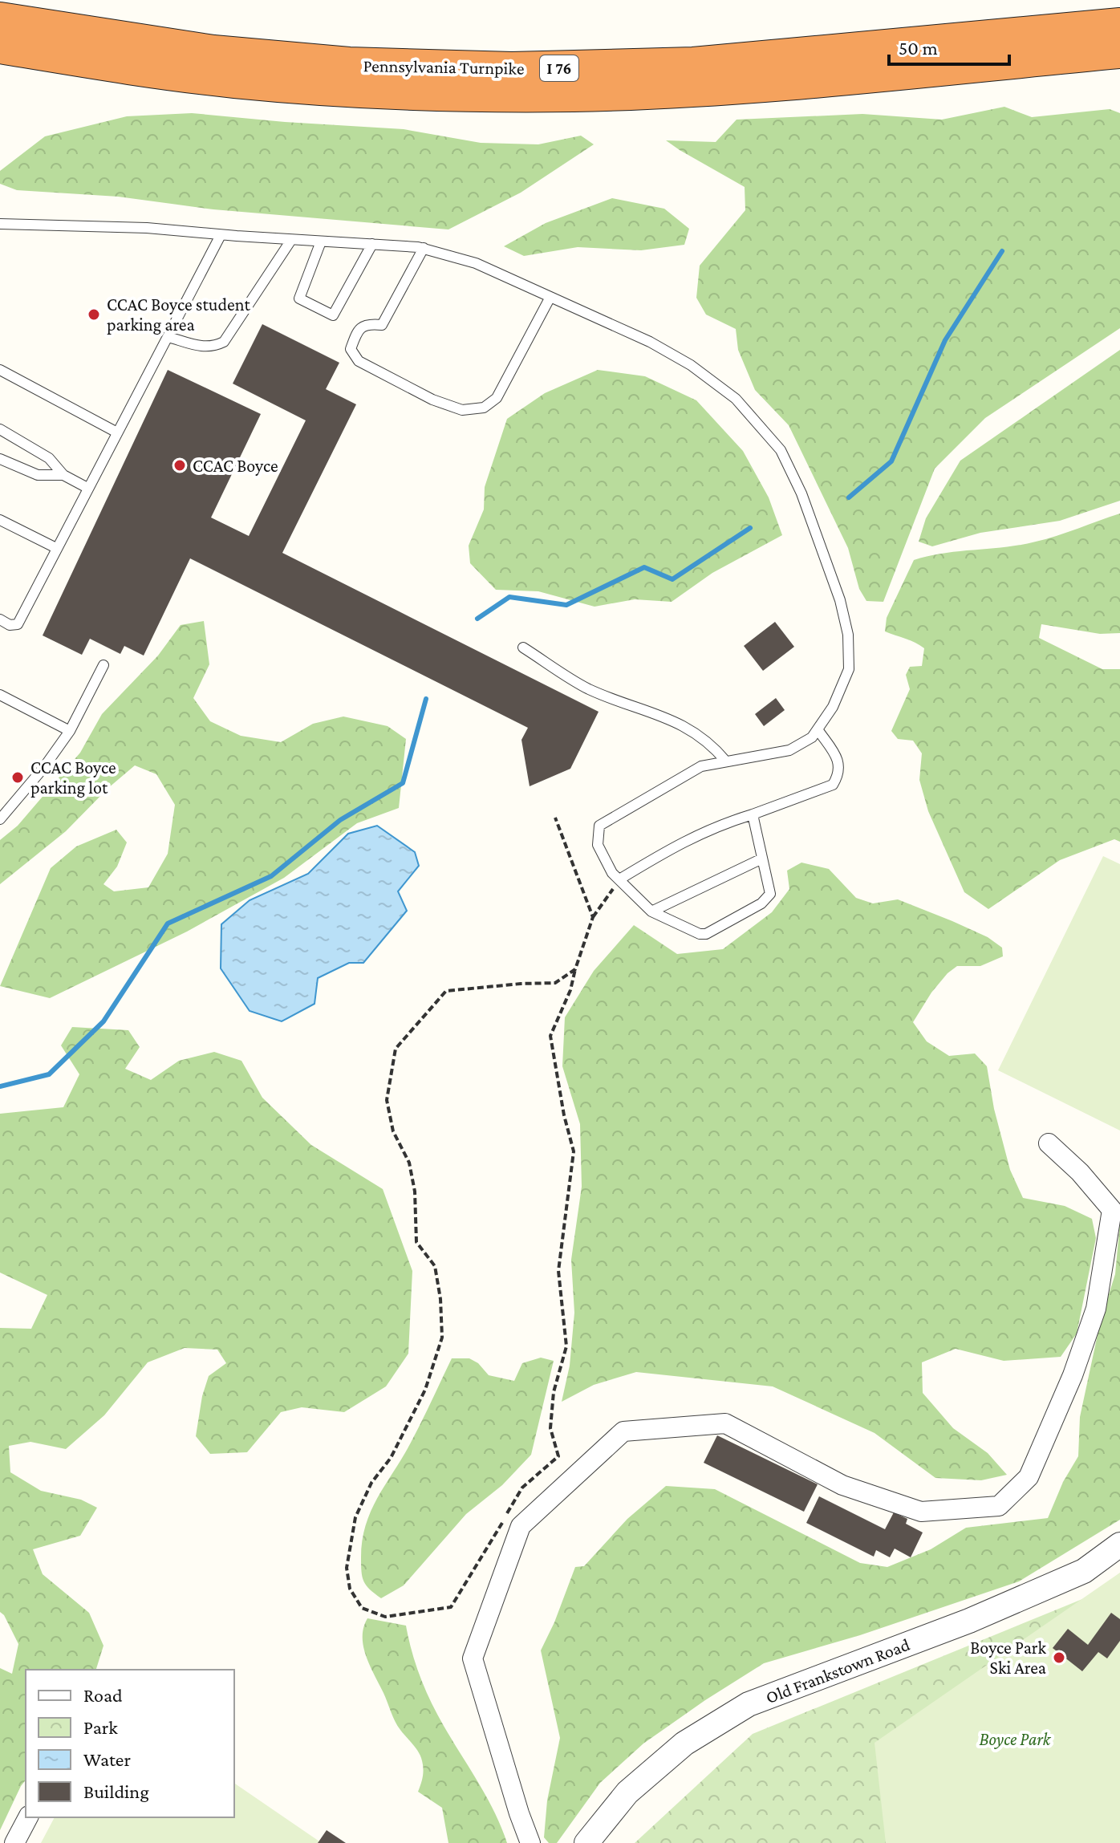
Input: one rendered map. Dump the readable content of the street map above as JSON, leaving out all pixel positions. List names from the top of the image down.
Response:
{
  "streets": {
    "highway": ["Pennsylvania Turnpike", "I 76"],
    "street": ["Old Frankstown Road"]
  },
  "parks": ["Boyce Park"],
  "places": [
    "CCAC Boyce student parking area",
    "CCAC Boyce",
    "CCAC Boyce parking lot",
    "Boyce Park Ski Area"
  ],
  "legend": [
    "Road",
    "Park",
    "Water",
    "Building"
  ],
  "scale_bar": "50 m"
}
